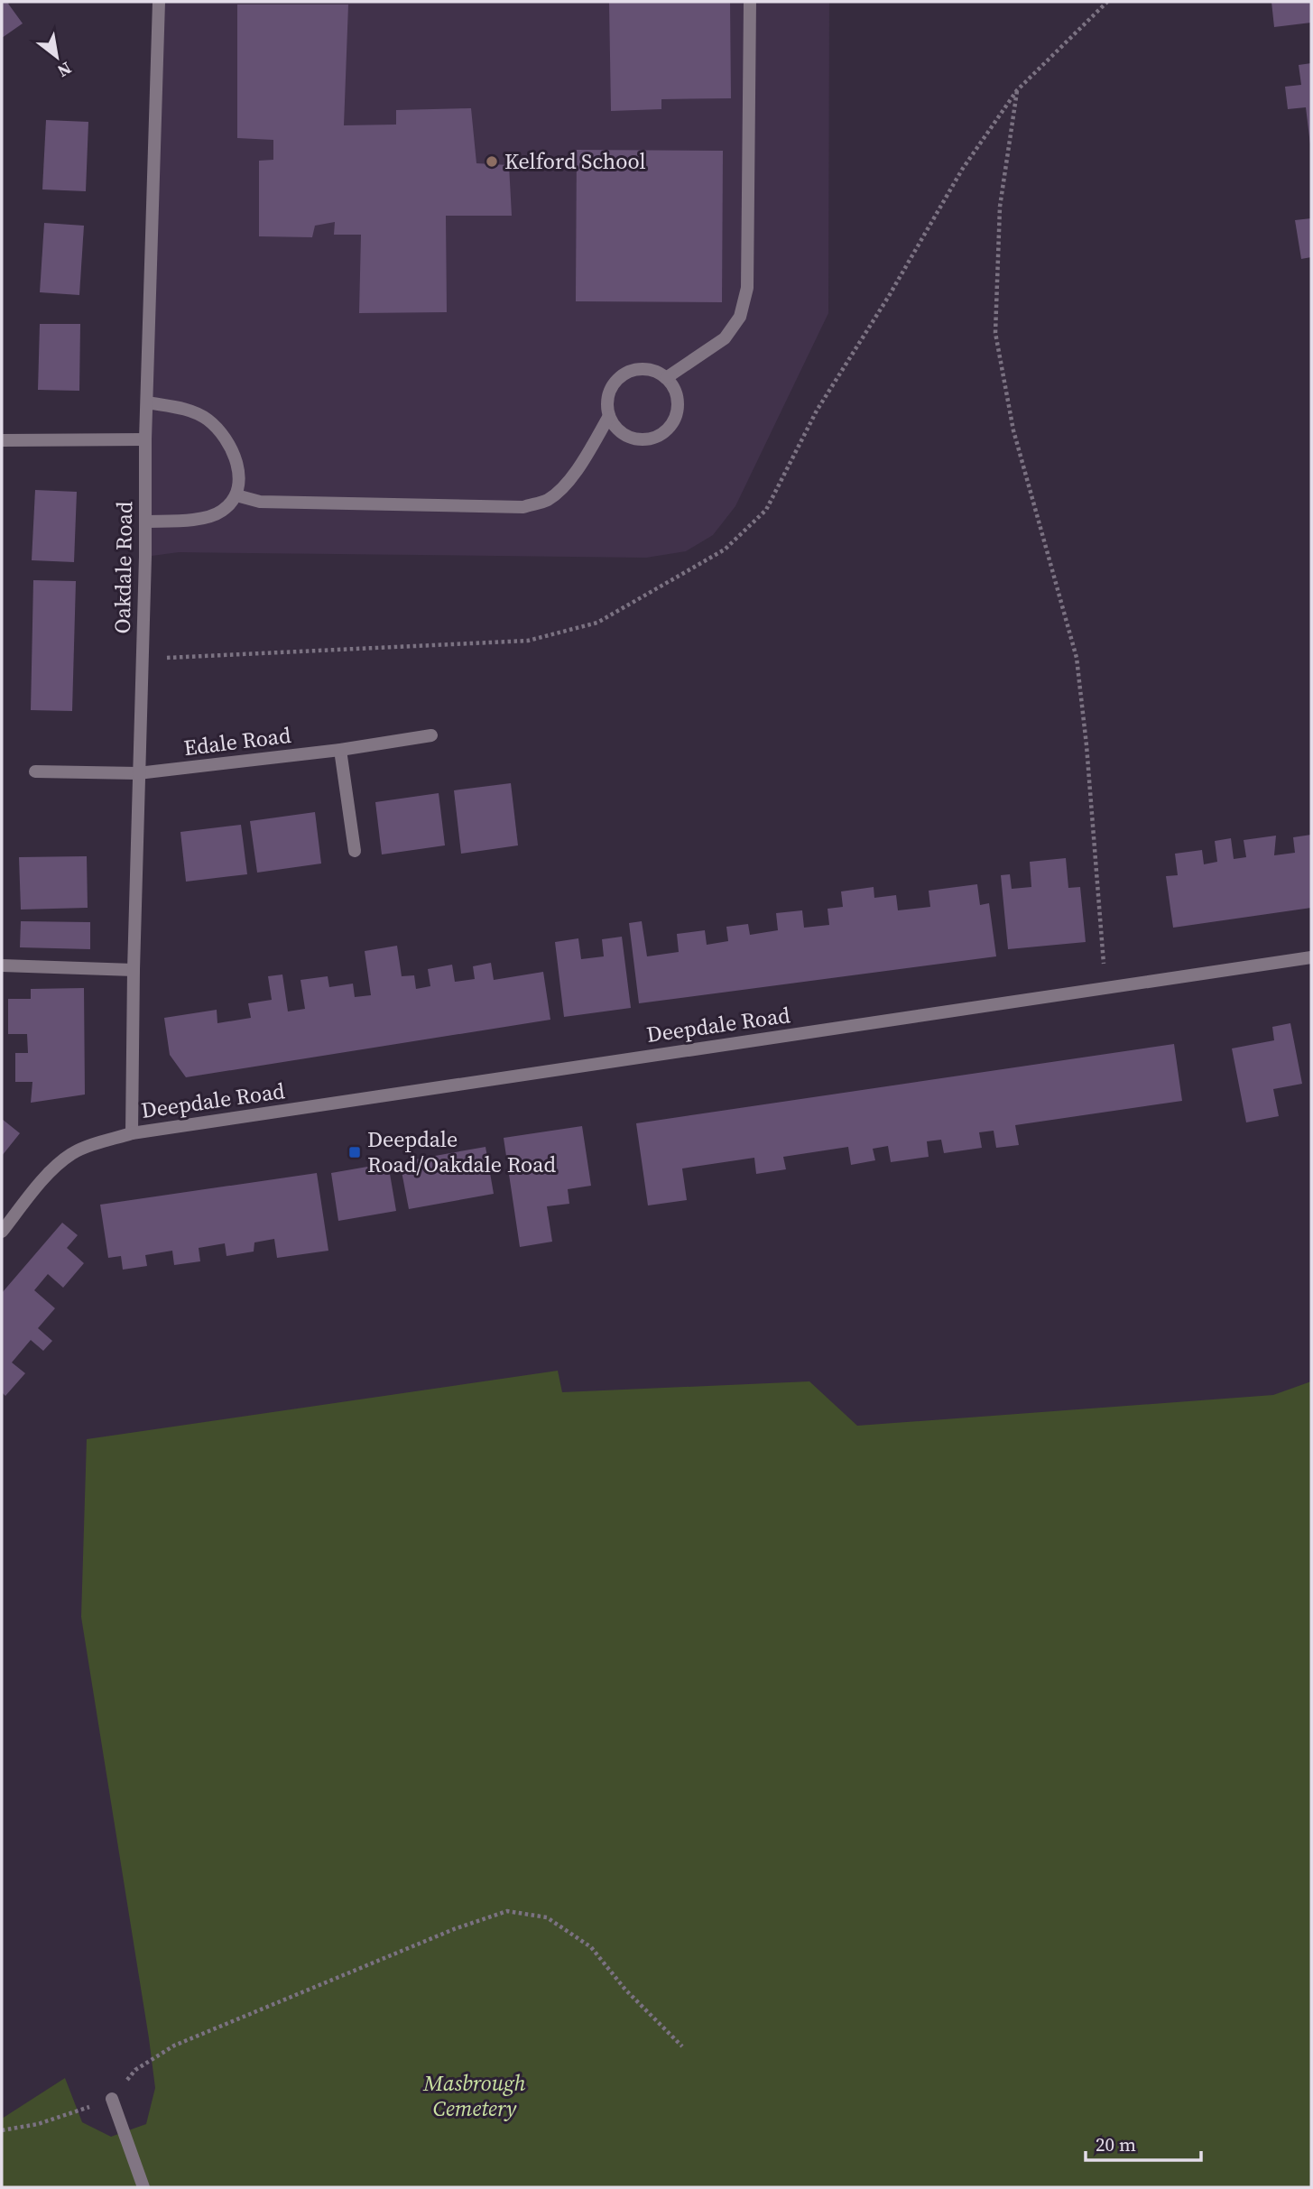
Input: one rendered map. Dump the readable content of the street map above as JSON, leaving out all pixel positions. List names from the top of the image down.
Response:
{
  "streets": {
    "street": ["Oakdale Road", "Edale Road", "Deepdale Road"]
  },
  "crossings": [
    ["Oakdale Road", "Edale Road"],
    ["Oakdale Road", "Deepdale Road"]
  ],
  "parks": ["Masbrough Cemetery"],
  "places": {
    "other": ["Kelford School"],
    "transit": ["Deepdale Road/Oakdale Road"]
  },
  "scale_bar": "20 m",
  "north": "bottom right"
}
